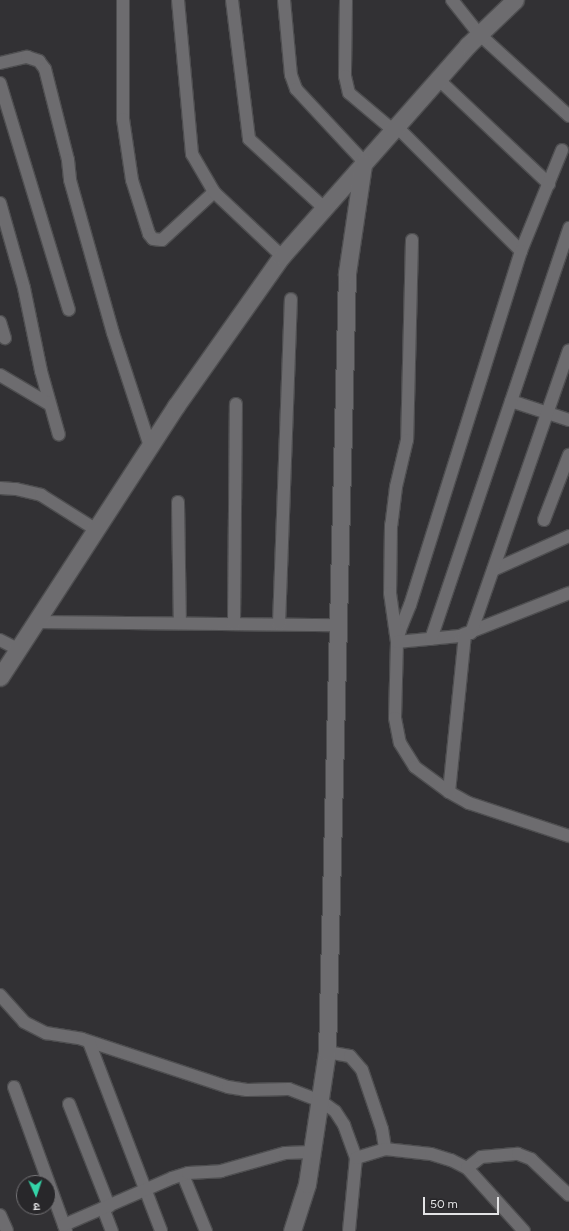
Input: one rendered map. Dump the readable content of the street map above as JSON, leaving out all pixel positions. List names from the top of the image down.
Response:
{
  "scale_bar": "50 m",
  "north": "bottom"
}
